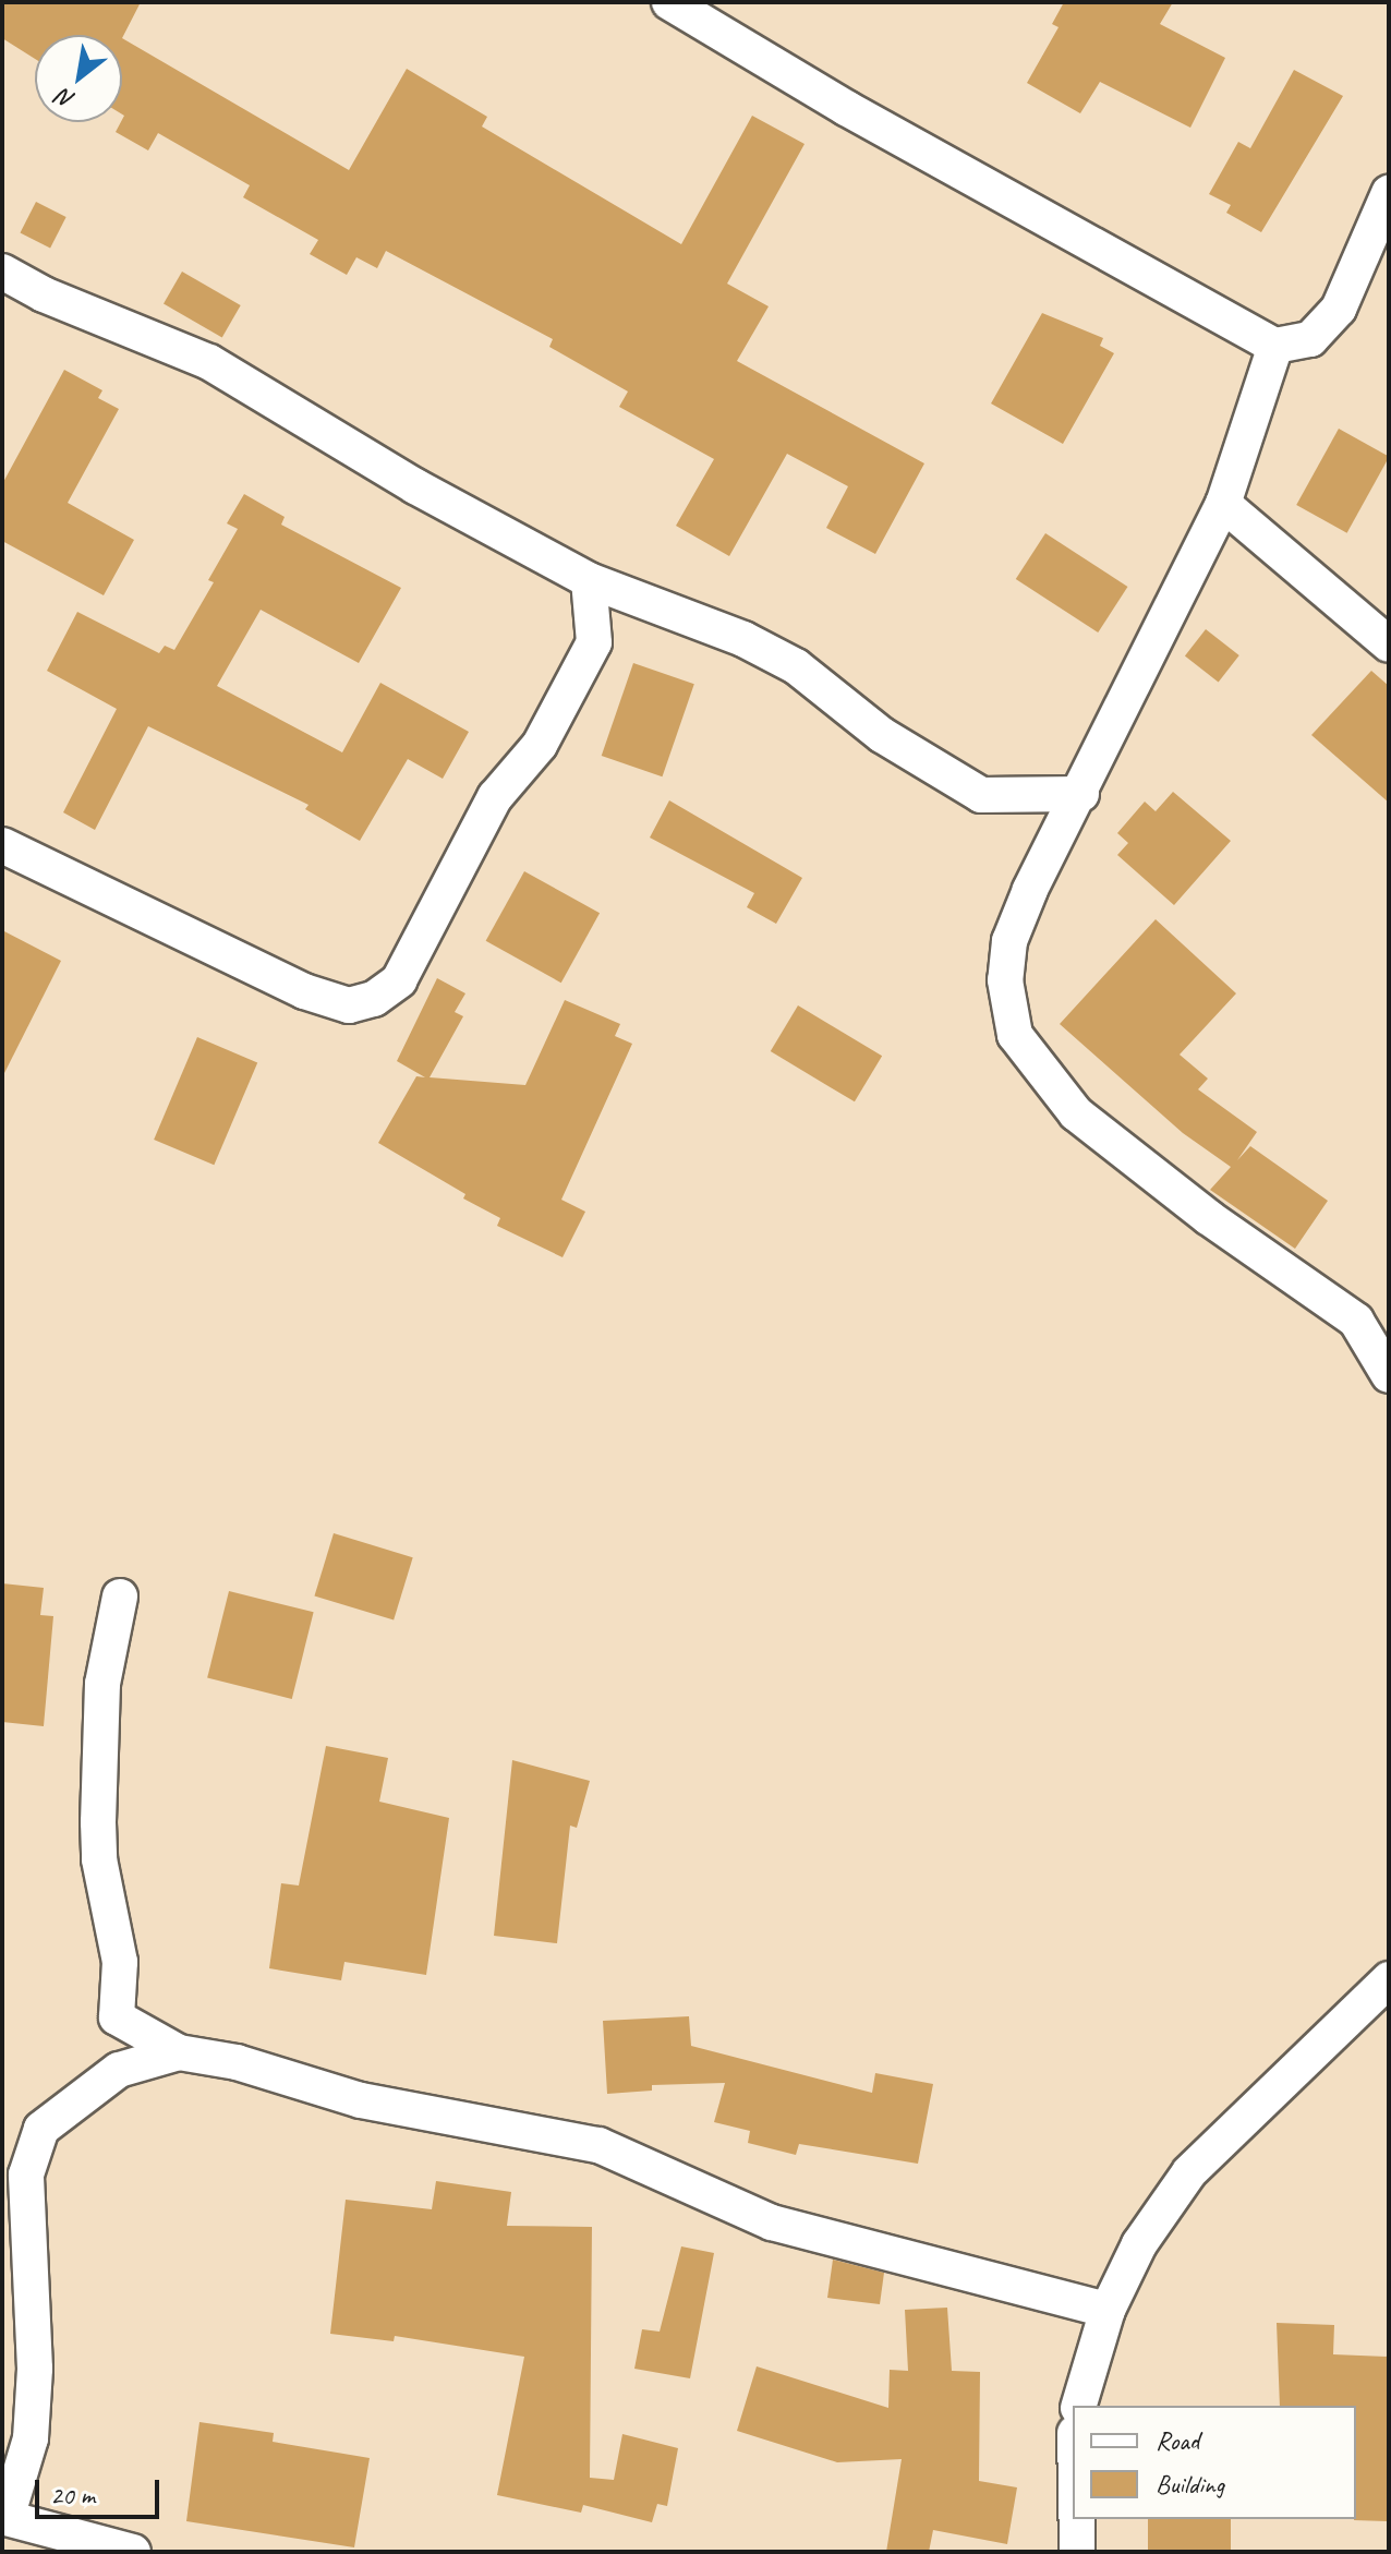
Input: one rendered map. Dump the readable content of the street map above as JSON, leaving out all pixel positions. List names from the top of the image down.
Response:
{
  "legend": ["Road", "Building"],
  "scale_bar": "20 m",
  "north": "bottom left"
}
